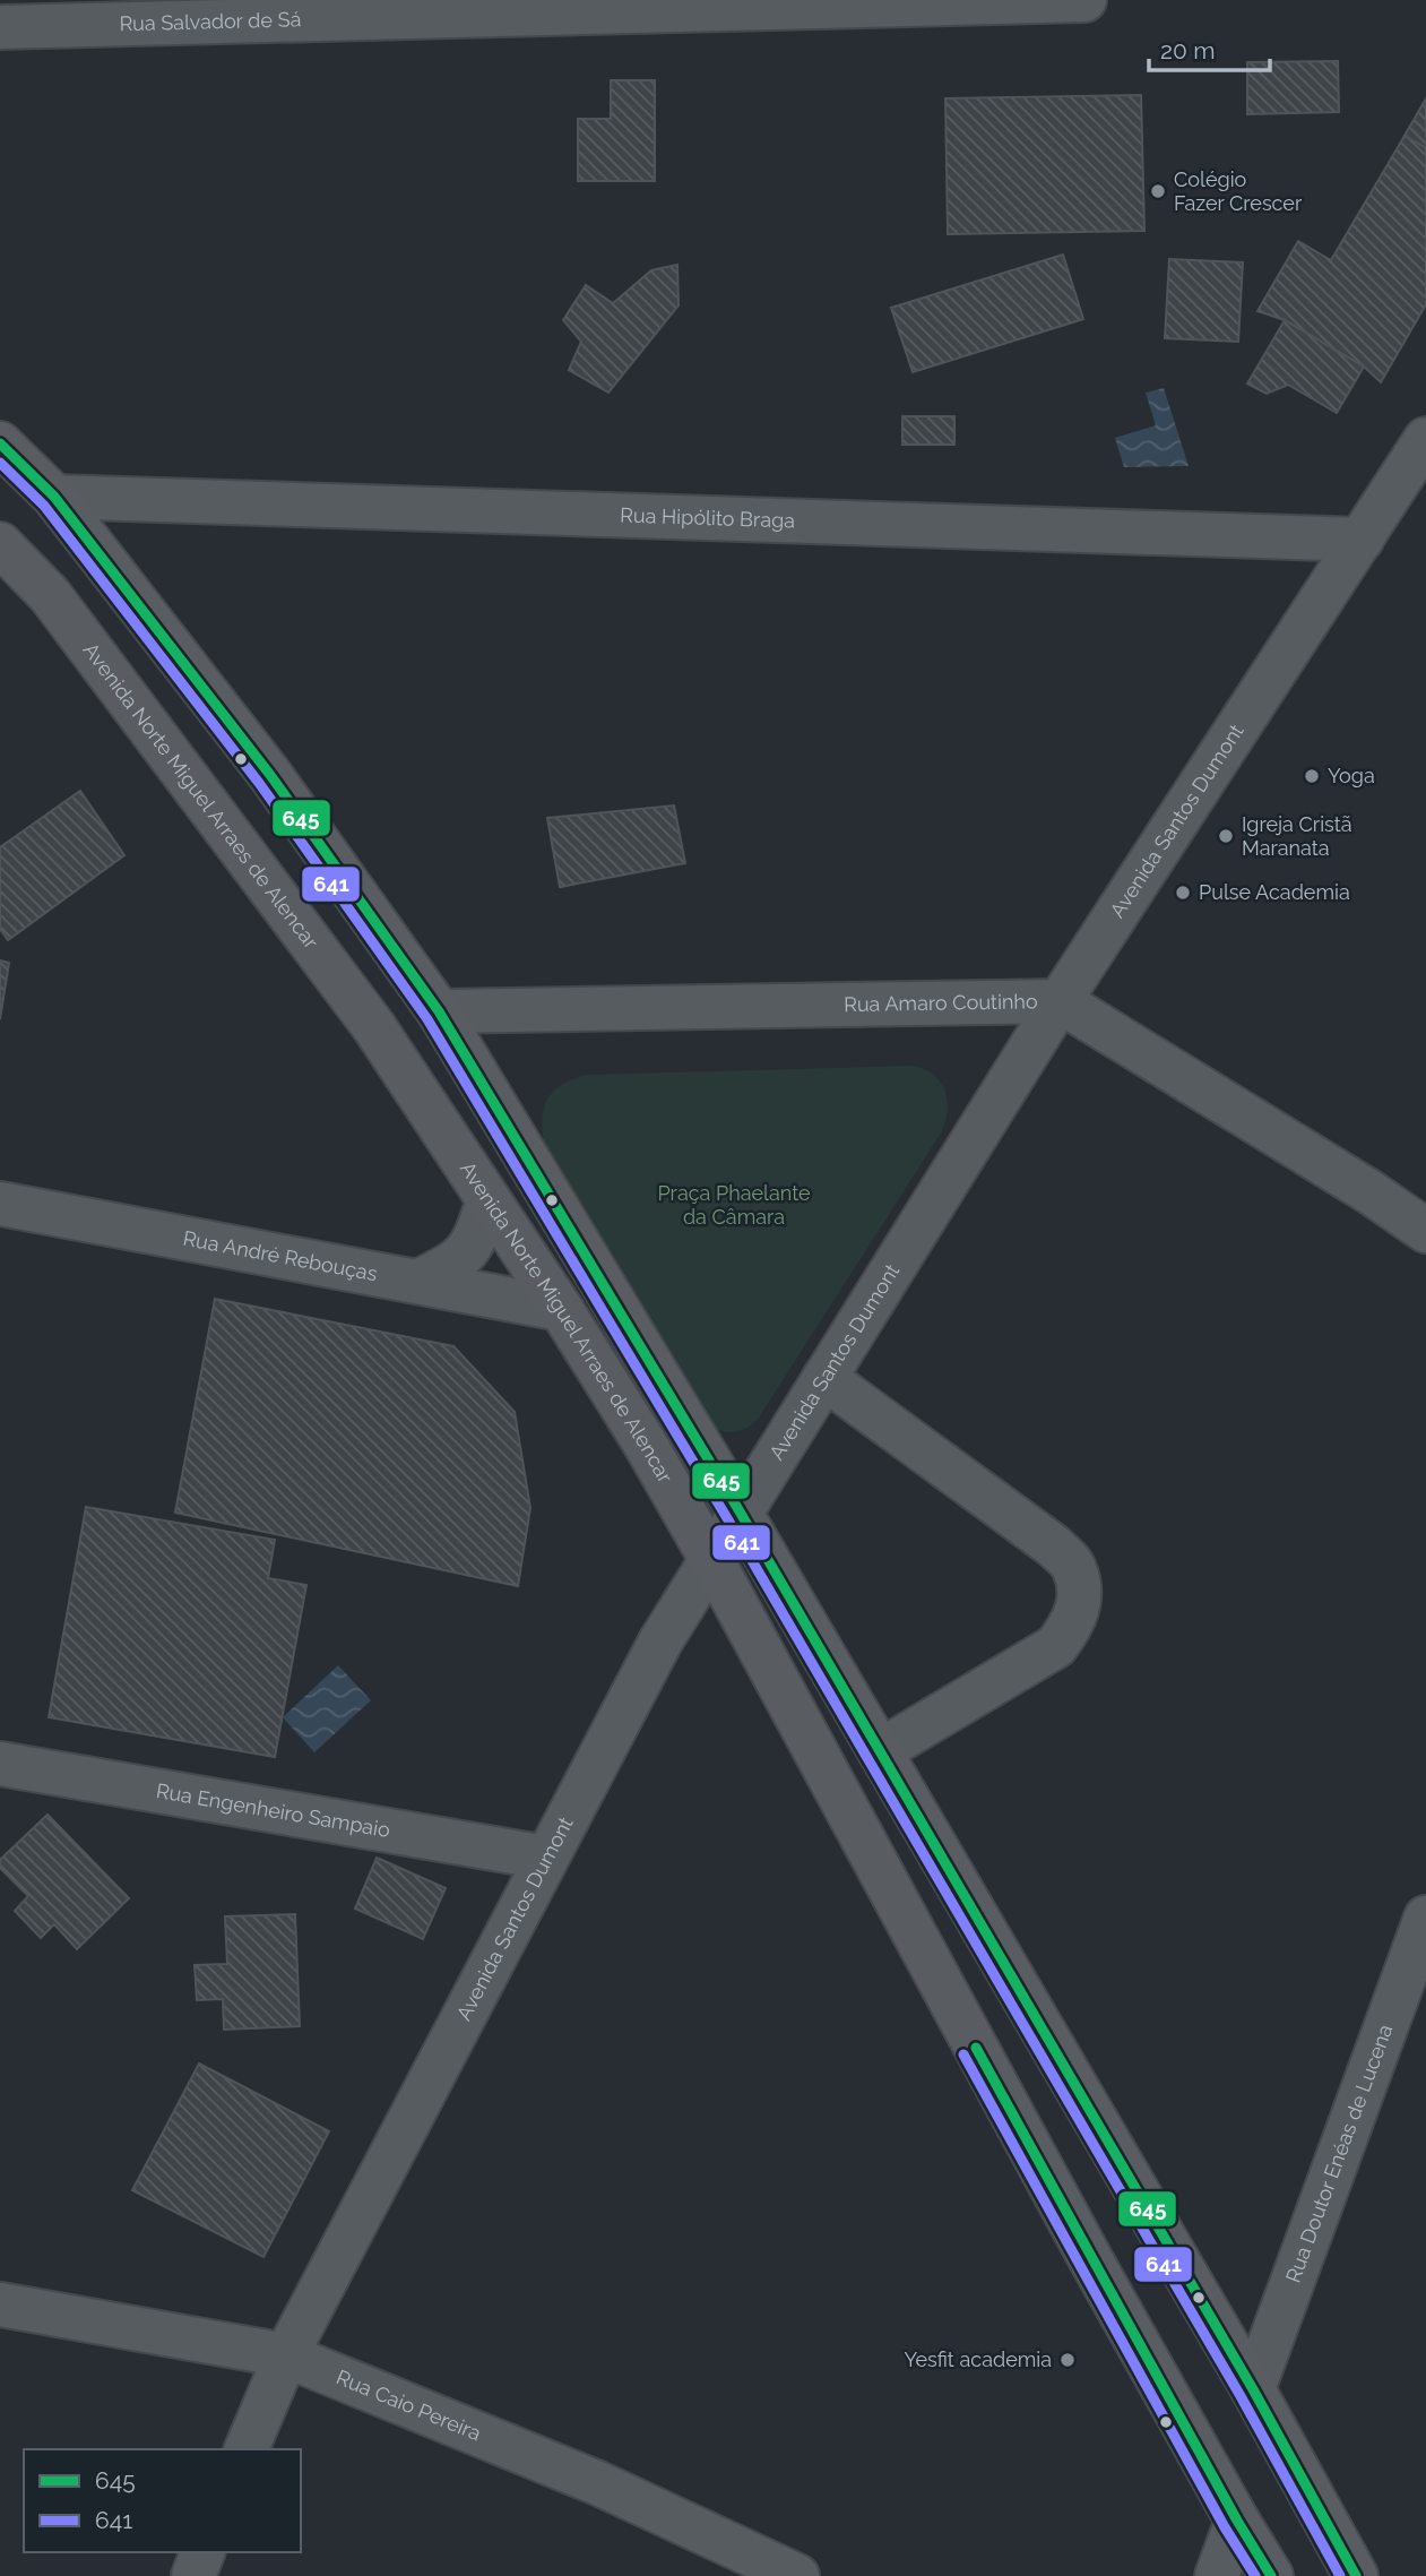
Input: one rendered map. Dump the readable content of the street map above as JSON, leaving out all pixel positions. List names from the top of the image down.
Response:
{
  "streets": {
    "main road": ["Avenida Norte Miguel Arraes de Alencar"],
    "street": [
      "Rua Salvador de Sá",
      "Rua Hipólito Braga",
      "Avenida Santos Dumont",
      "Rua Amaro Coutinho",
      "Rua André Rebouças",
      "Rua Engenheiro Sampaio",
      "Rua Doutor Enéas de Lucena",
      "Rua Caio Pereira"
    ]
  },
  "crossings": [
    ["Rua Hipólito Braga", "Avenida Santos Dumont"],
    ["Avenida Norte Miguel Arraes de Alencar", "Avenida Santos Dumont"],
    ["Avenida Norte Miguel Arraes de Alencar", "Rua André Rebouças"],
    ["Avenida Santos Dumont", "Rua Amaro Coutinho"],
    ["Avenida Santos Dumont", "Rua Engenheiro Sampaio"],
    ["Avenida Santos Dumont", "Rua Caio Pereira"]
  ],
  "parks": ["Praça Phaelante da Câmara"],
  "places": [
    "Colégio Fazer Crescer",
    "Yoga",
    "Igreja Cristã Maranata",
    "Pulse Academia",
    "Yesfit academia"
  ],
  "lines": ["transit line 645", "transit line 641"],
  "legend": ["645", "641"],
  "scale_bar": "20 m"
}
